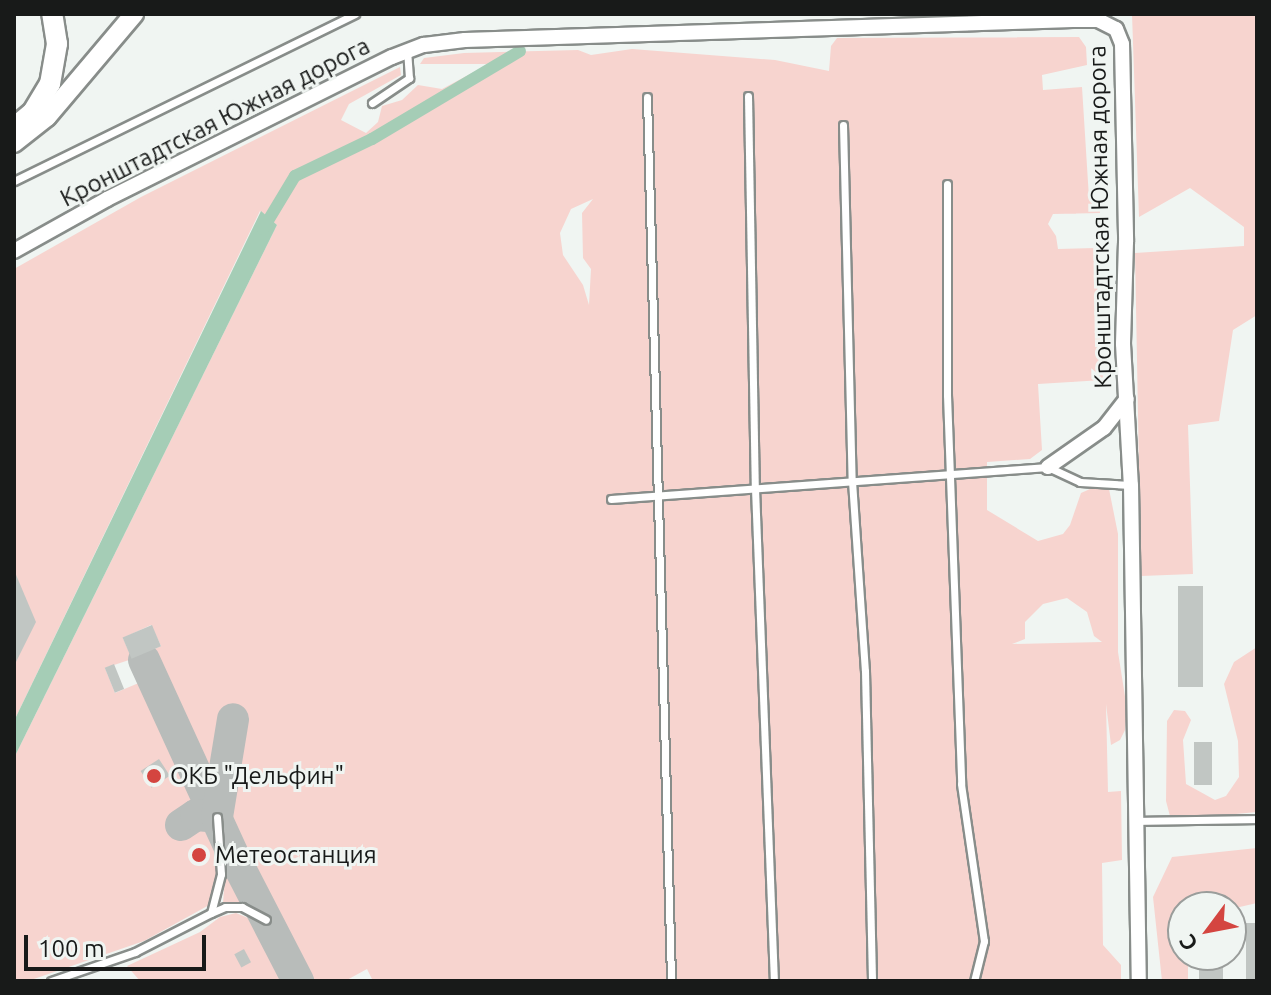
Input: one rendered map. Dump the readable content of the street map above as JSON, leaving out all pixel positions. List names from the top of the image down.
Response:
{
  "streets": {
    "street": ["Кронштадтская Южная дорога"]
  },
  "places": ["ОКБ \"Дельфин\"", "Метеостанция"],
  "scale_bar": "100 m",
  "north": "bottom left"
}
